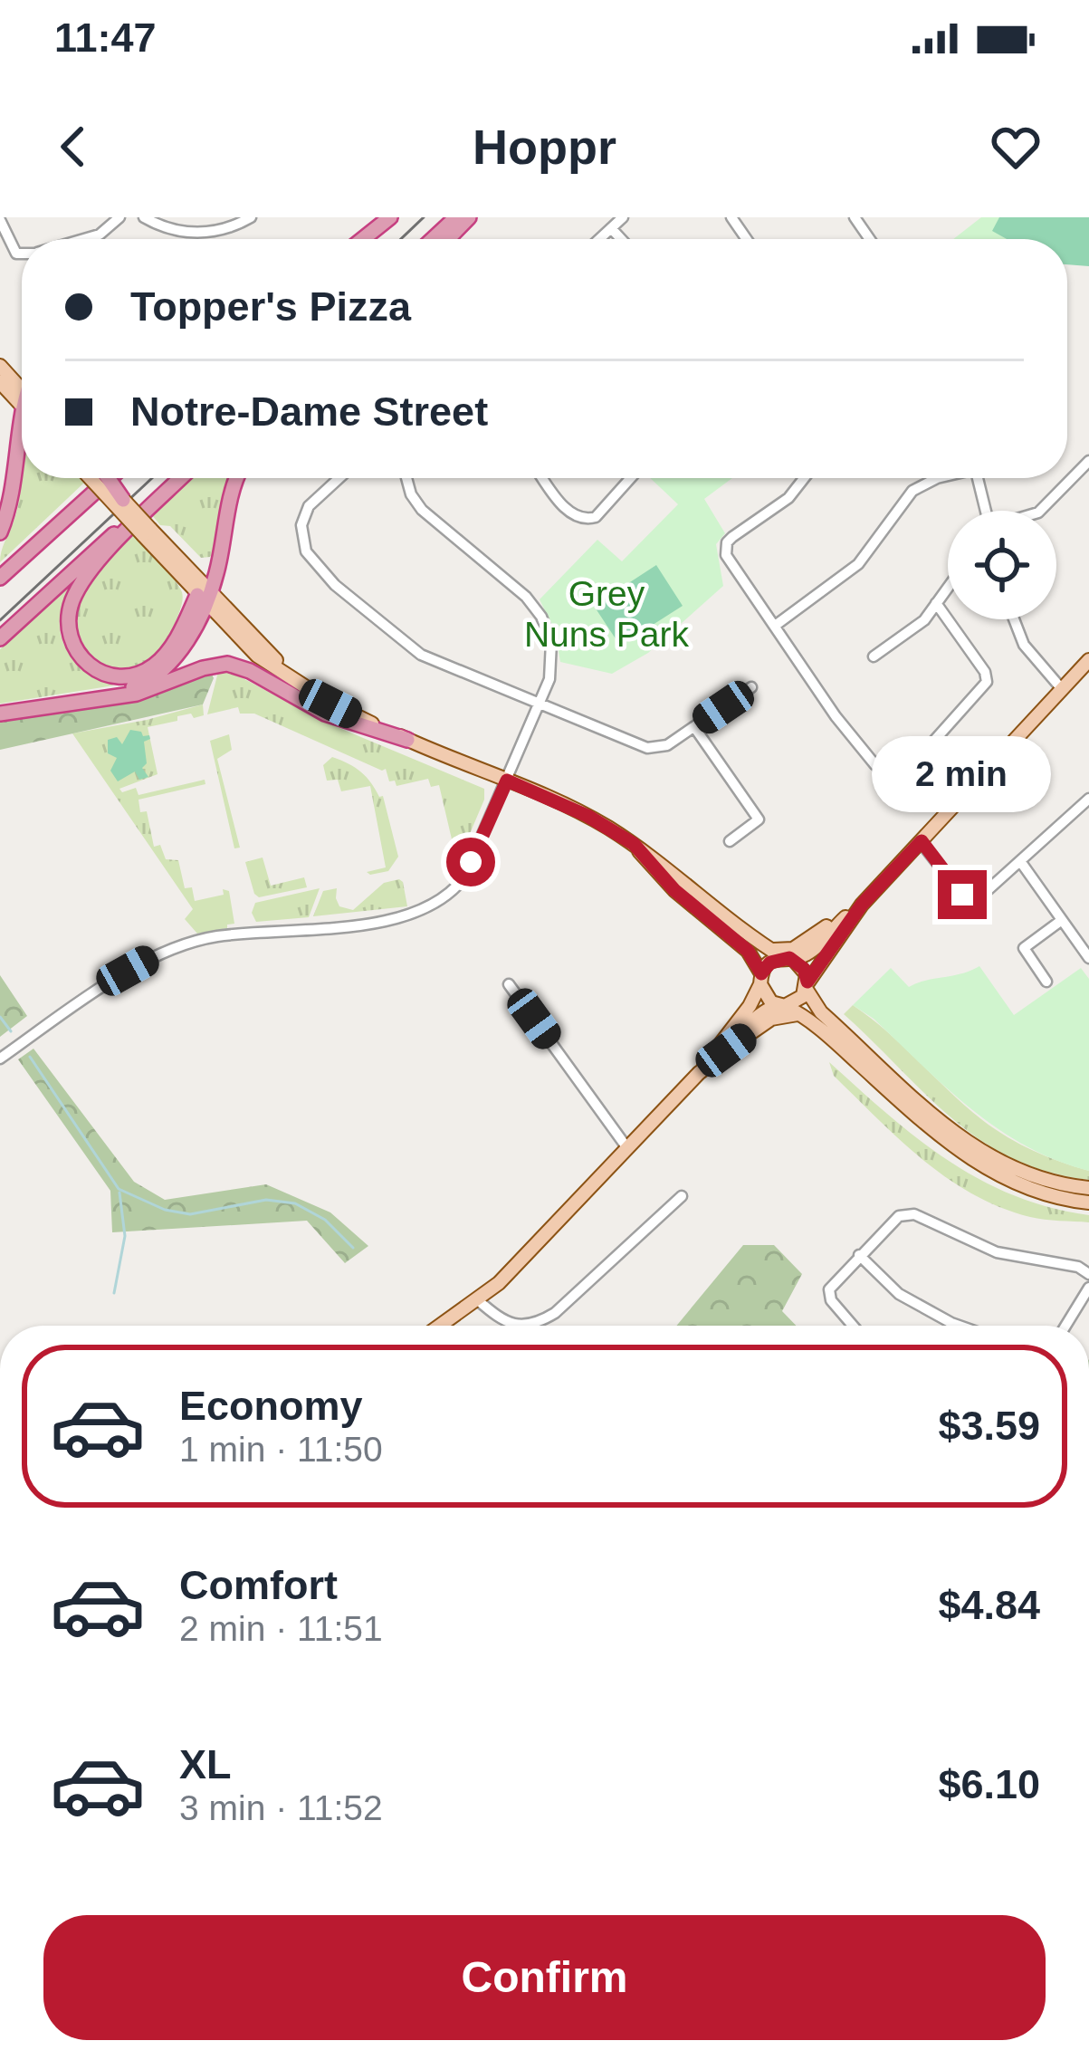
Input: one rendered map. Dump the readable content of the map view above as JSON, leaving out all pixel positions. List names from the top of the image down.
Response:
{
  "parks": ["Grey Nuns Park"],
  "page": {
    "status": "11:47",
    "header": "Hoppr",
    "banner": ["Topper's Pizza", "Notre-Dame Street"],
    "bubble": "2 min",
    "list": [
      {
        "name": "Economy",
        "note": "1 min · 11:50",
        "value": "$3.59"
      },
      {
        "name": "Comfort",
        "note": "2 min · 11:51",
        "value": "$4.84"
      },
      {
        "name": "XL",
        "note": "3 min · 11:52",
        "value": "$6.10"
      }
    ],
    "buttons": "Confirm"
  }
}
